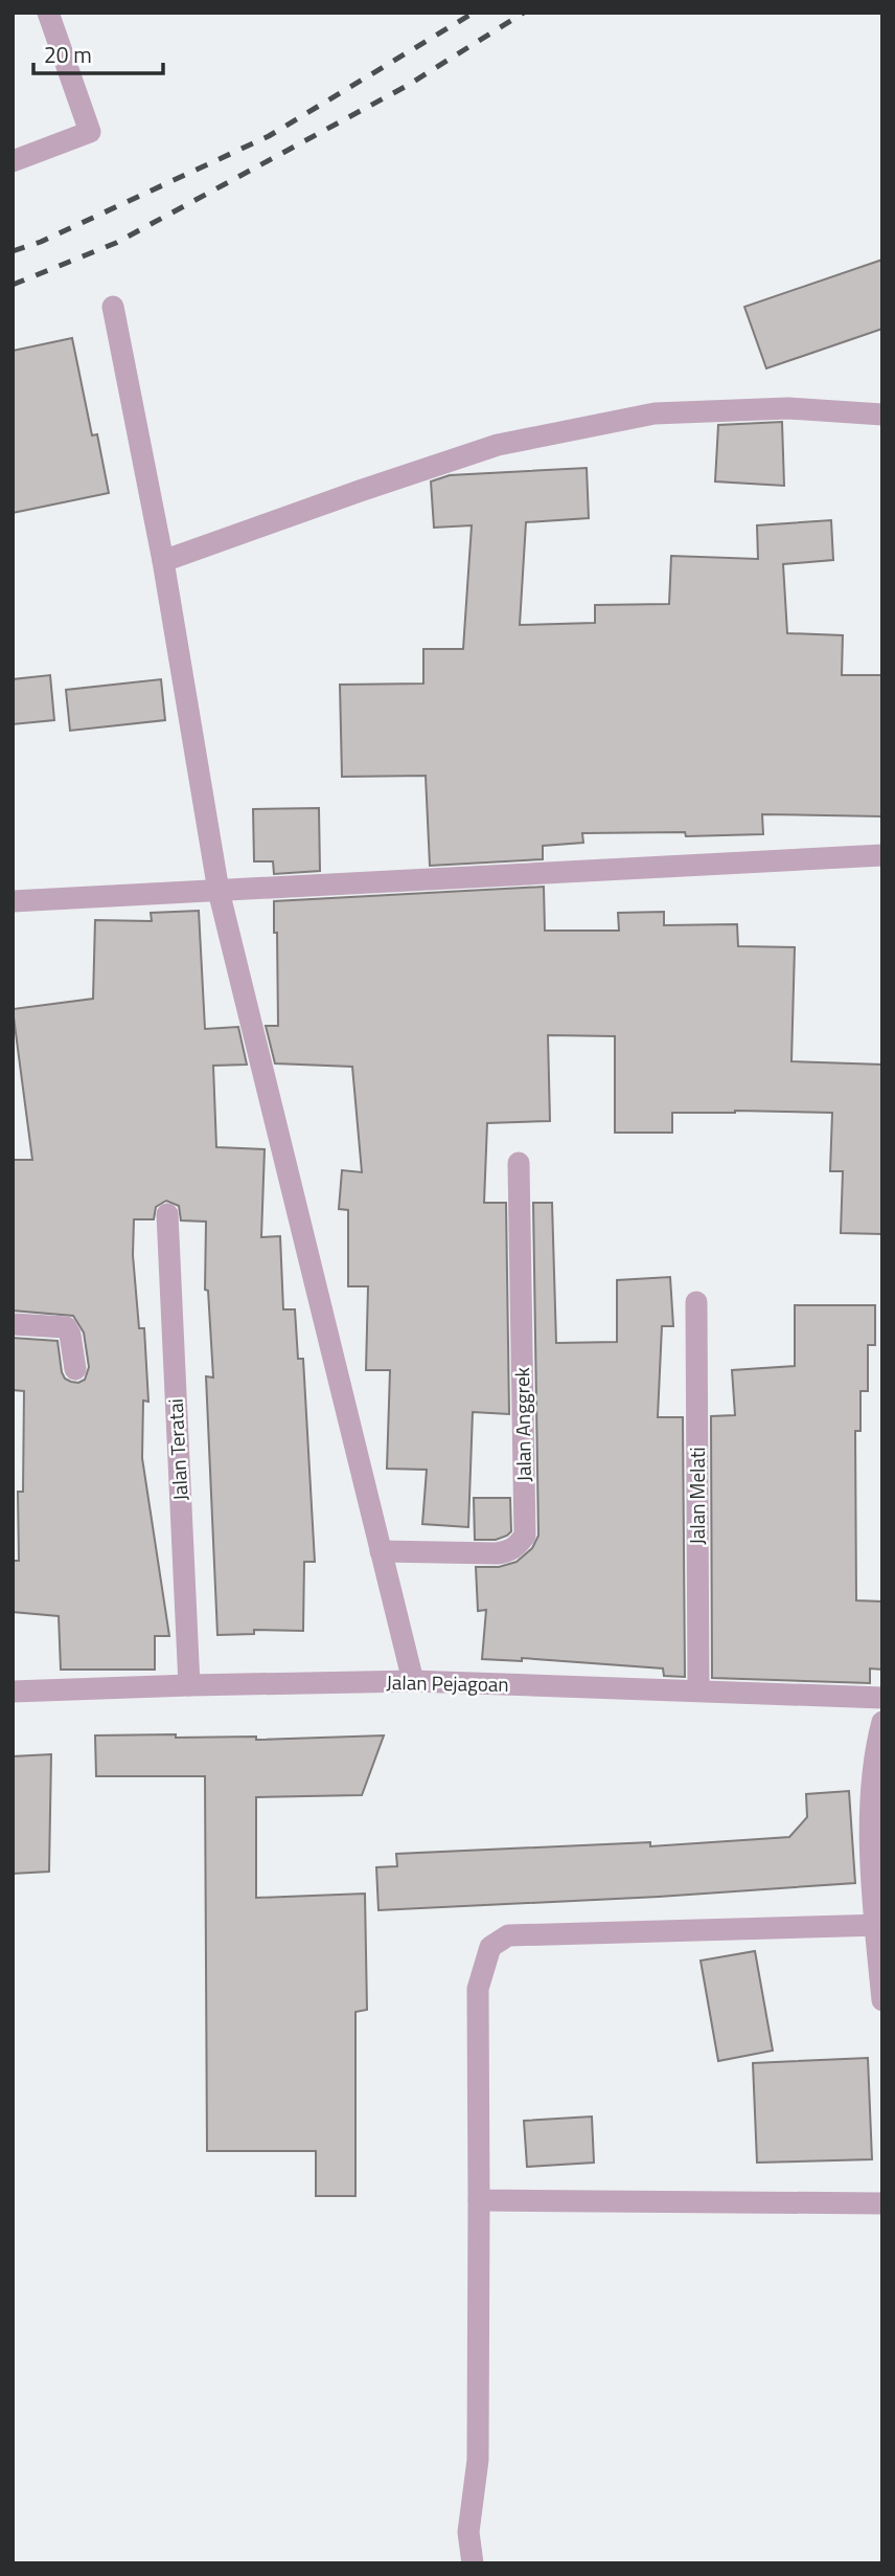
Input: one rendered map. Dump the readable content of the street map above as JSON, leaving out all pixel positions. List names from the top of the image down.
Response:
{
  "streets": {
    "street": [
      "Jalan Anggrek",
      "Jalan Teratai",
      "Jalan Melati",
      "Jalan Pejagoan"
    ]
  },
  "crossings": [
    ["Jalan Teratai", "Jalan Pejagoan"],
    ["Jalan Melati", "Jalan Pejagoan"]
  ],
  "scale_bar": "20 m"
}
